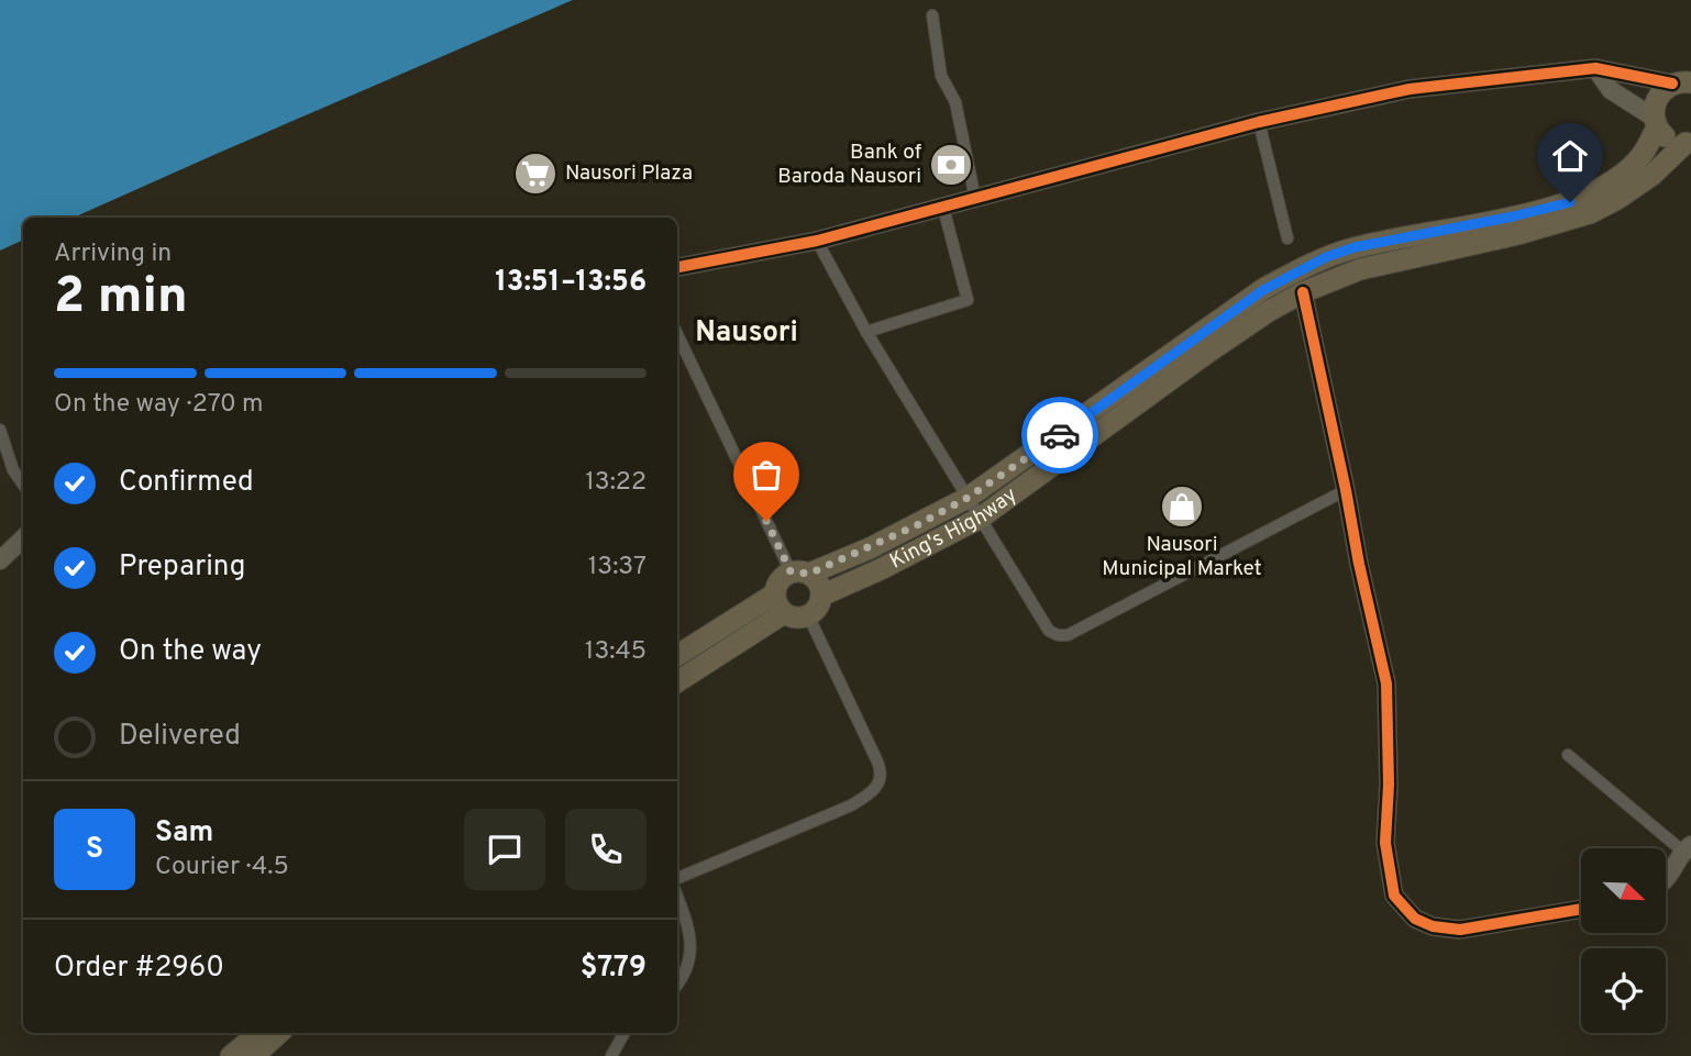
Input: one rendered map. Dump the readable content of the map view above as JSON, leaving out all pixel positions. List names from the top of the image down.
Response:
{
  "streets": {
    "highway": ["King's Highway"]
  },
  "districts": ["Nausori"],
  "places": {
    "bank": ["Bank of Baroda Nausori"],
    "supermarket": ["Nausori Plaza"],
    "shop": ["Nausori Municipal Market"]
  },
  "north": "bottom right",
  "page": {
    "heading": ["2 min", "Arriving in", "13:51–13:56"],
    "panel": [
      "Sam",
      "Courier · 4.5",
      "Order #2960",
      "$7.79"
    ],
    "bar": "On the way · 270 m",
    "list": [
      ["Confirmed", "13:22"],
      ["Preparing", "13:37"],
      ["On the way", "13:45"],
      "Delivered"
    ],
    "round": "S"
  }
}
